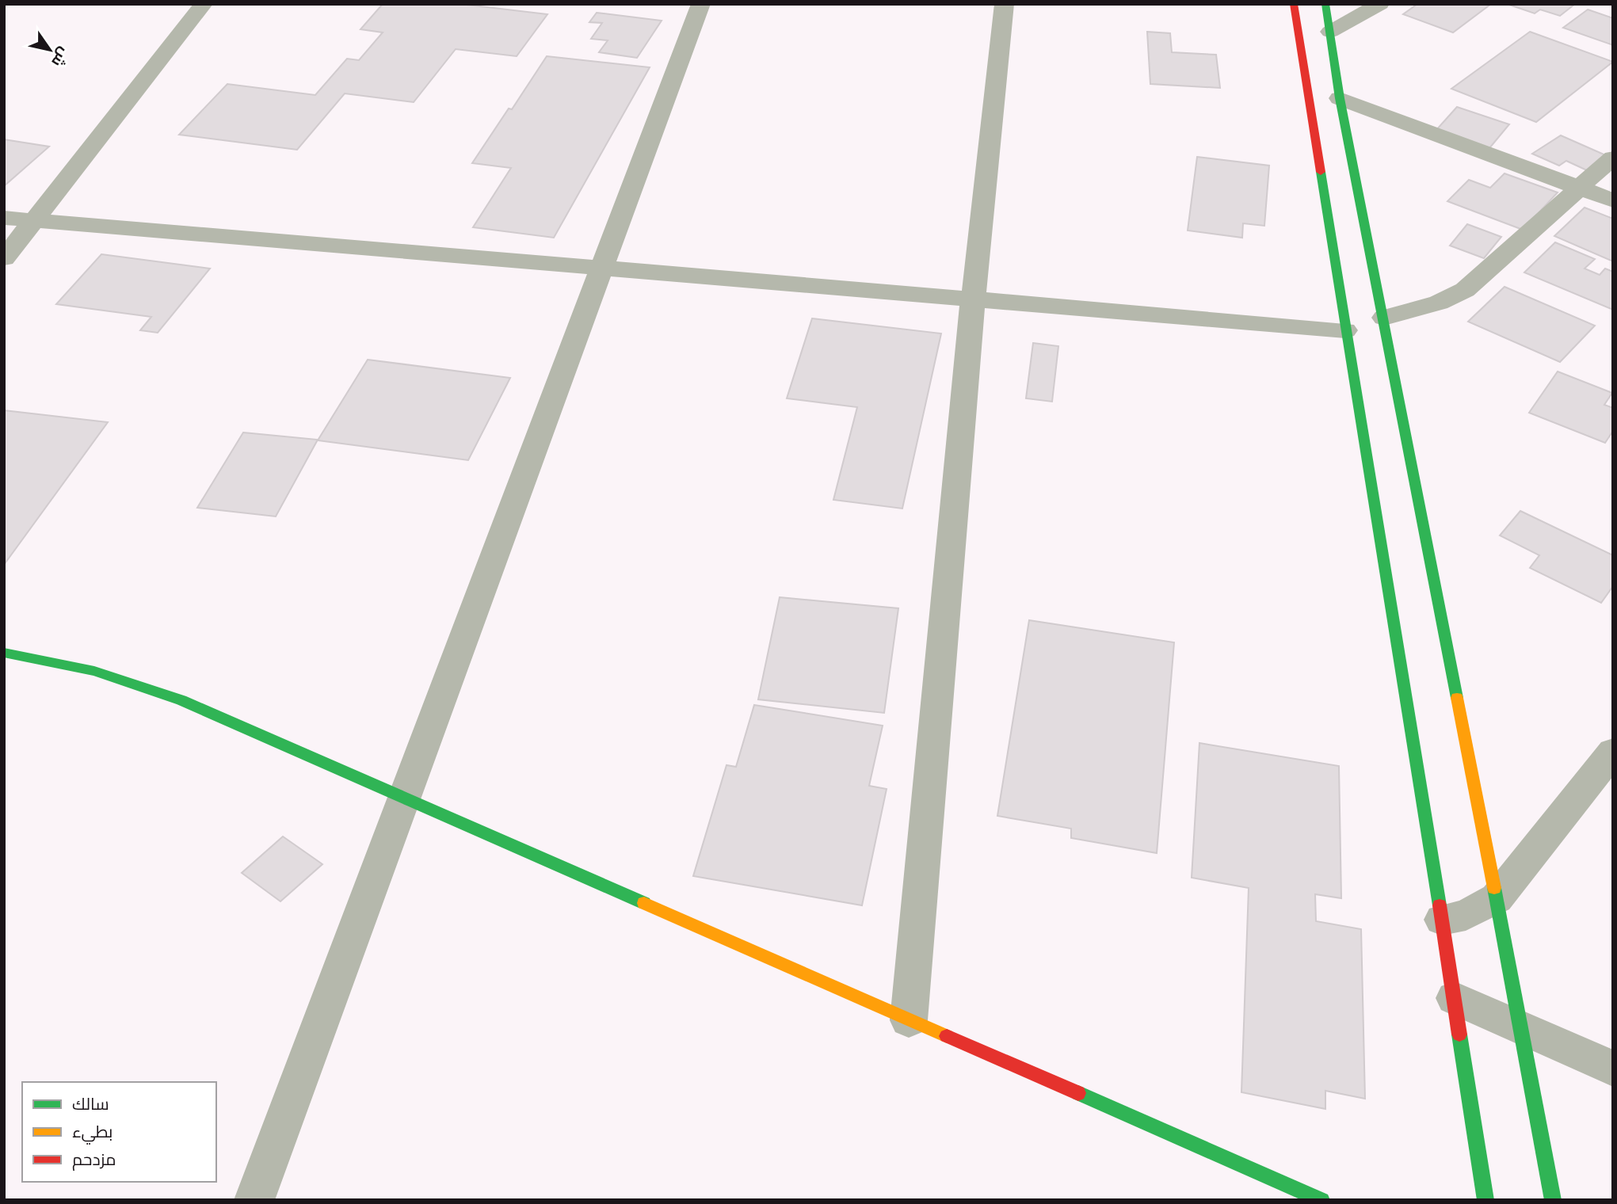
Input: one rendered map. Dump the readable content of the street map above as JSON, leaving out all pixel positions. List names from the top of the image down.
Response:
{
  "legend": ["سالك", "بطيء", "مزدحم"],
  "north": "bottom right"
}
